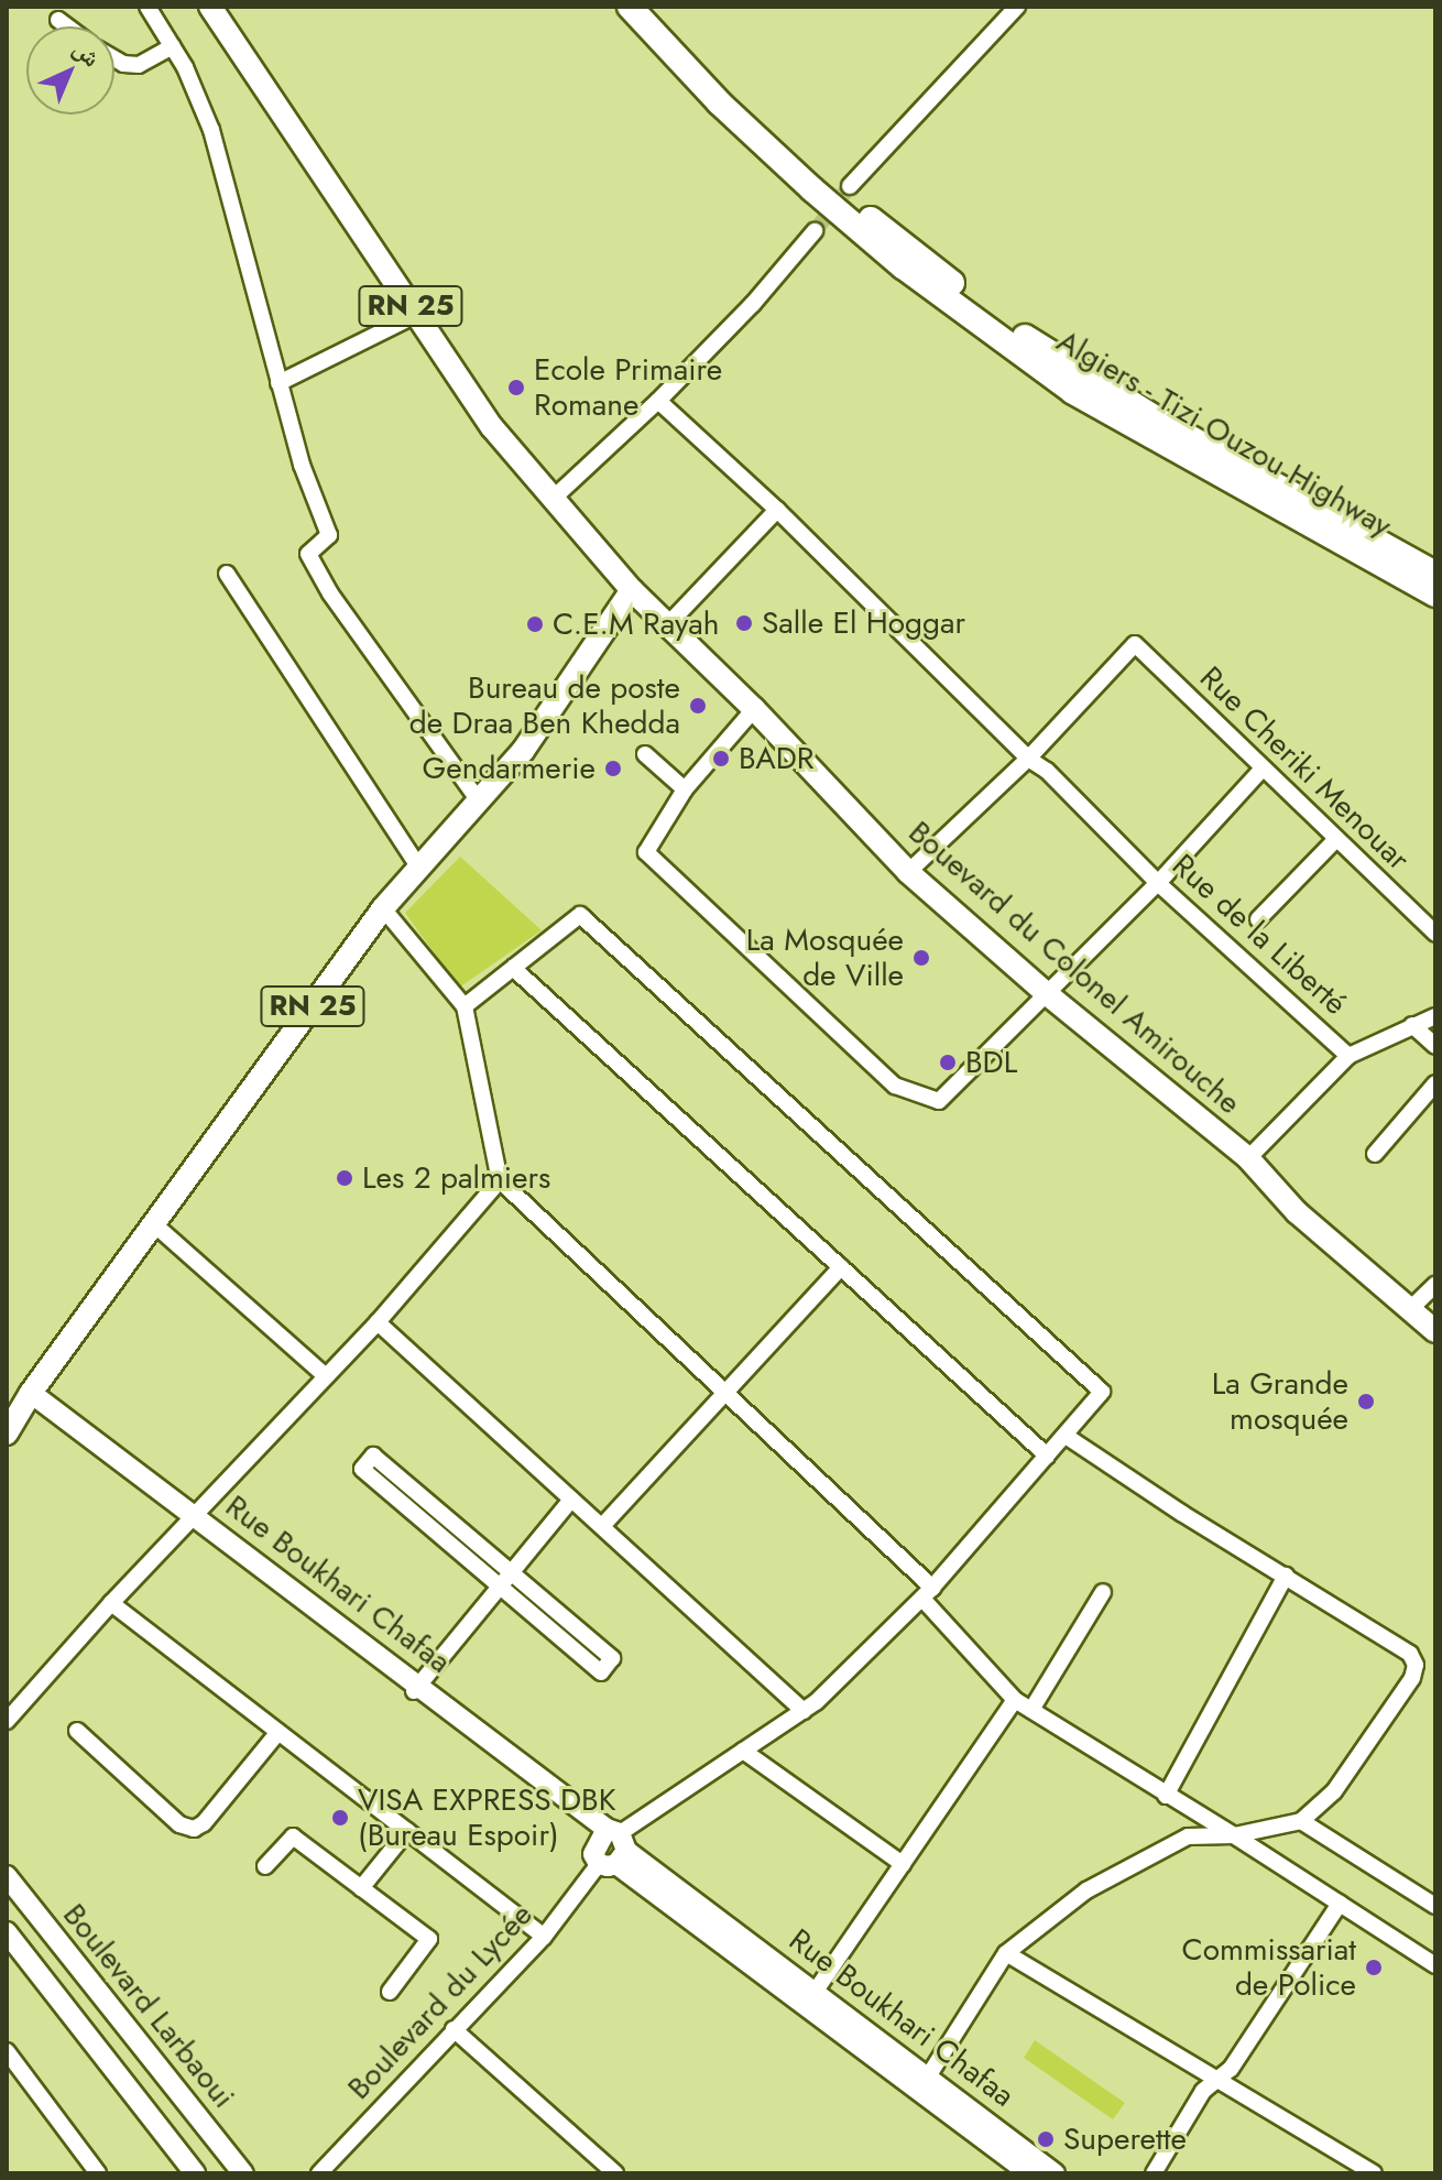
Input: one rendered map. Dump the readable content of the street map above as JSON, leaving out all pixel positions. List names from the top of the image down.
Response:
{
  "streets": {
    "highway": ["Algiers - Tizi Ouzou Highway"],
    "main road": [
      "RN 25",
      "Bouevard du Colonel Amirouche",
      "Rue Boukhari Chafaa",
      "Boulevard Larbaoui"
    ],
    "street": ["Rue Cheriki Menouar", "Rue de la Liberté", "Boulevard du Lycée"]
  },
  "crossings": [
    ["RN 25", "Bouevard du Colonel Amirouche"],
    ["RN 25", "Rue Boukhari Chafaa"],
    ["Rue Cheriki Menouar", "Rue de la Liberté"],
    ["Rue de la Liberté", "Bouevard du Colonel Amirouche"],
    ["Rue Boukhari Chafaa", "Boulevard du Lycée"]
  ],
  "places": [
    "Ecole Primaire Romane",
    "Salle El Hoggar",
    "C.E.M Rayah",
    "Bureau de poste de Draa Ben Khedda",
    "BADR",
    "Gendarmerie",
    "La Mosquée de Ville",
    "BDL",
    "Les 2 palmiers",
    "La Grande mosquée",
    "VISA EXPRESS DBK (Bureau Espoir)",
    "Commissariat de Police",
    "Superette"
  ],
  "north": "top right"
}
